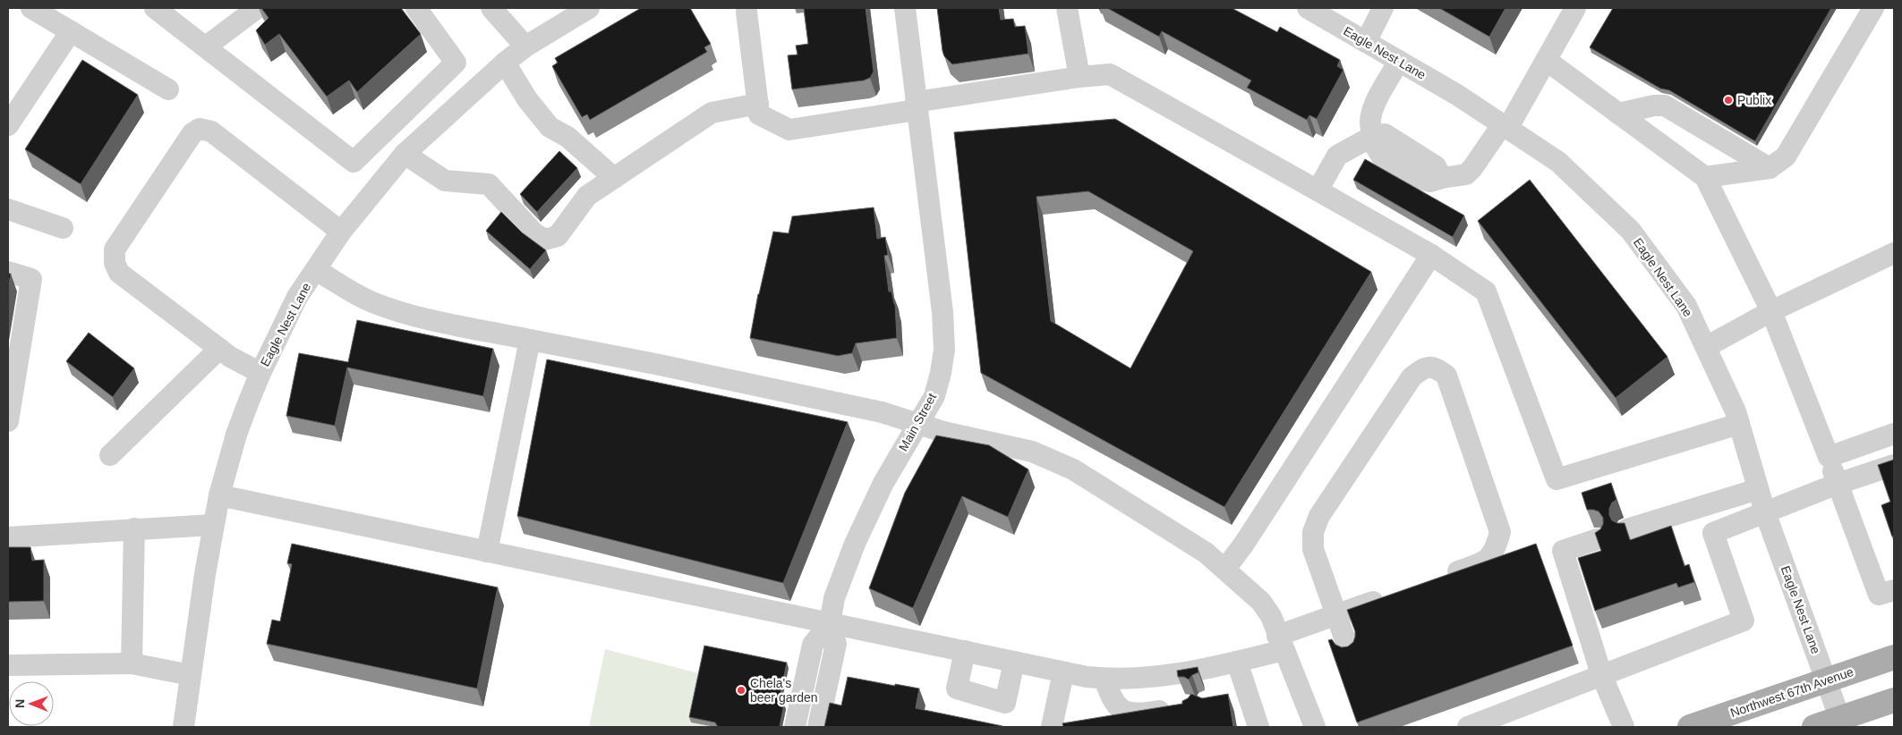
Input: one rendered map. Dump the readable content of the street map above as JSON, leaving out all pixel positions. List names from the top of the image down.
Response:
{
  "streets": {
    "main road": ["Northwest 67th Avenue"],
    "street": ["Eagle Nest Lane", "Main Street"]
  },
  "crossings": [
    ["Eagle Nest Lane", "Northwest 67th Avenue"]
  ],
  "places": ["Publix", "Chela's beer garden"],
  "north": "left"
}
